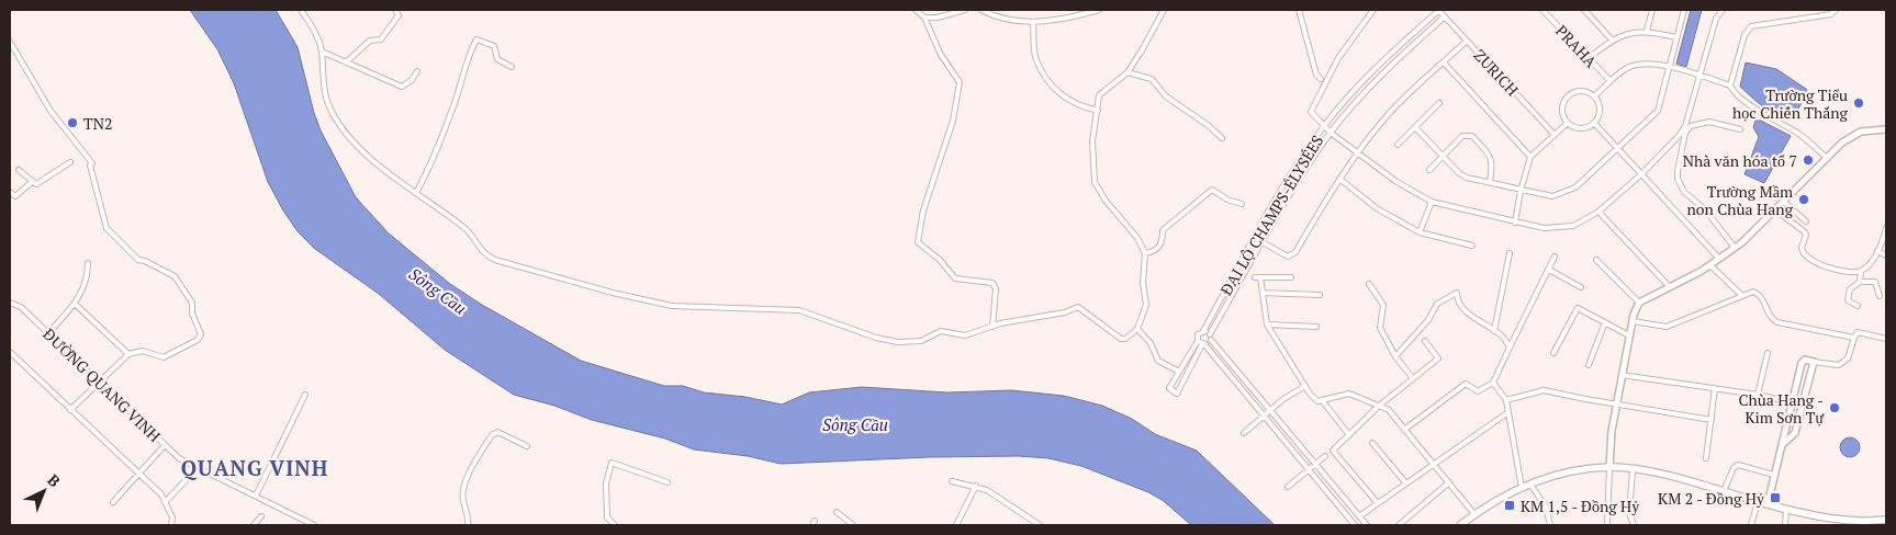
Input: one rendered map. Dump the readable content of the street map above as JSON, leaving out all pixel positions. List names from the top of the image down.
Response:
{
  "streets": {
    "street": [
      "PRAHA",
      "ZURICH",
      "ĐẠI LỘ CHAMPS-ÉLYSÉES",
      "ĐƯỜNG QUANG VINH"
    ]
  },
  "crossings": [
    ["ZURICH", "ĐẠI LỘ CHAMPS-ÉLYSÉES"]
  ],
  "districts": ["QUANG VINH"],
  "water": ["Sông Cầu"],
  "places": {
    "other": [
      "Trường Tiểu học Chiến Thắng",
      "TN2",
      "Nhà văn hóa tổ 7",
      "Trường Mầm non Chùa Hang",
      "Chùa Hang - Kim Sơn Tự"
    ],
    "transit": ["KM 2 - Đồng Hỷ", "KM 1,5 - Đồng Hỷ"]
  },
  "north": "top right"
}
